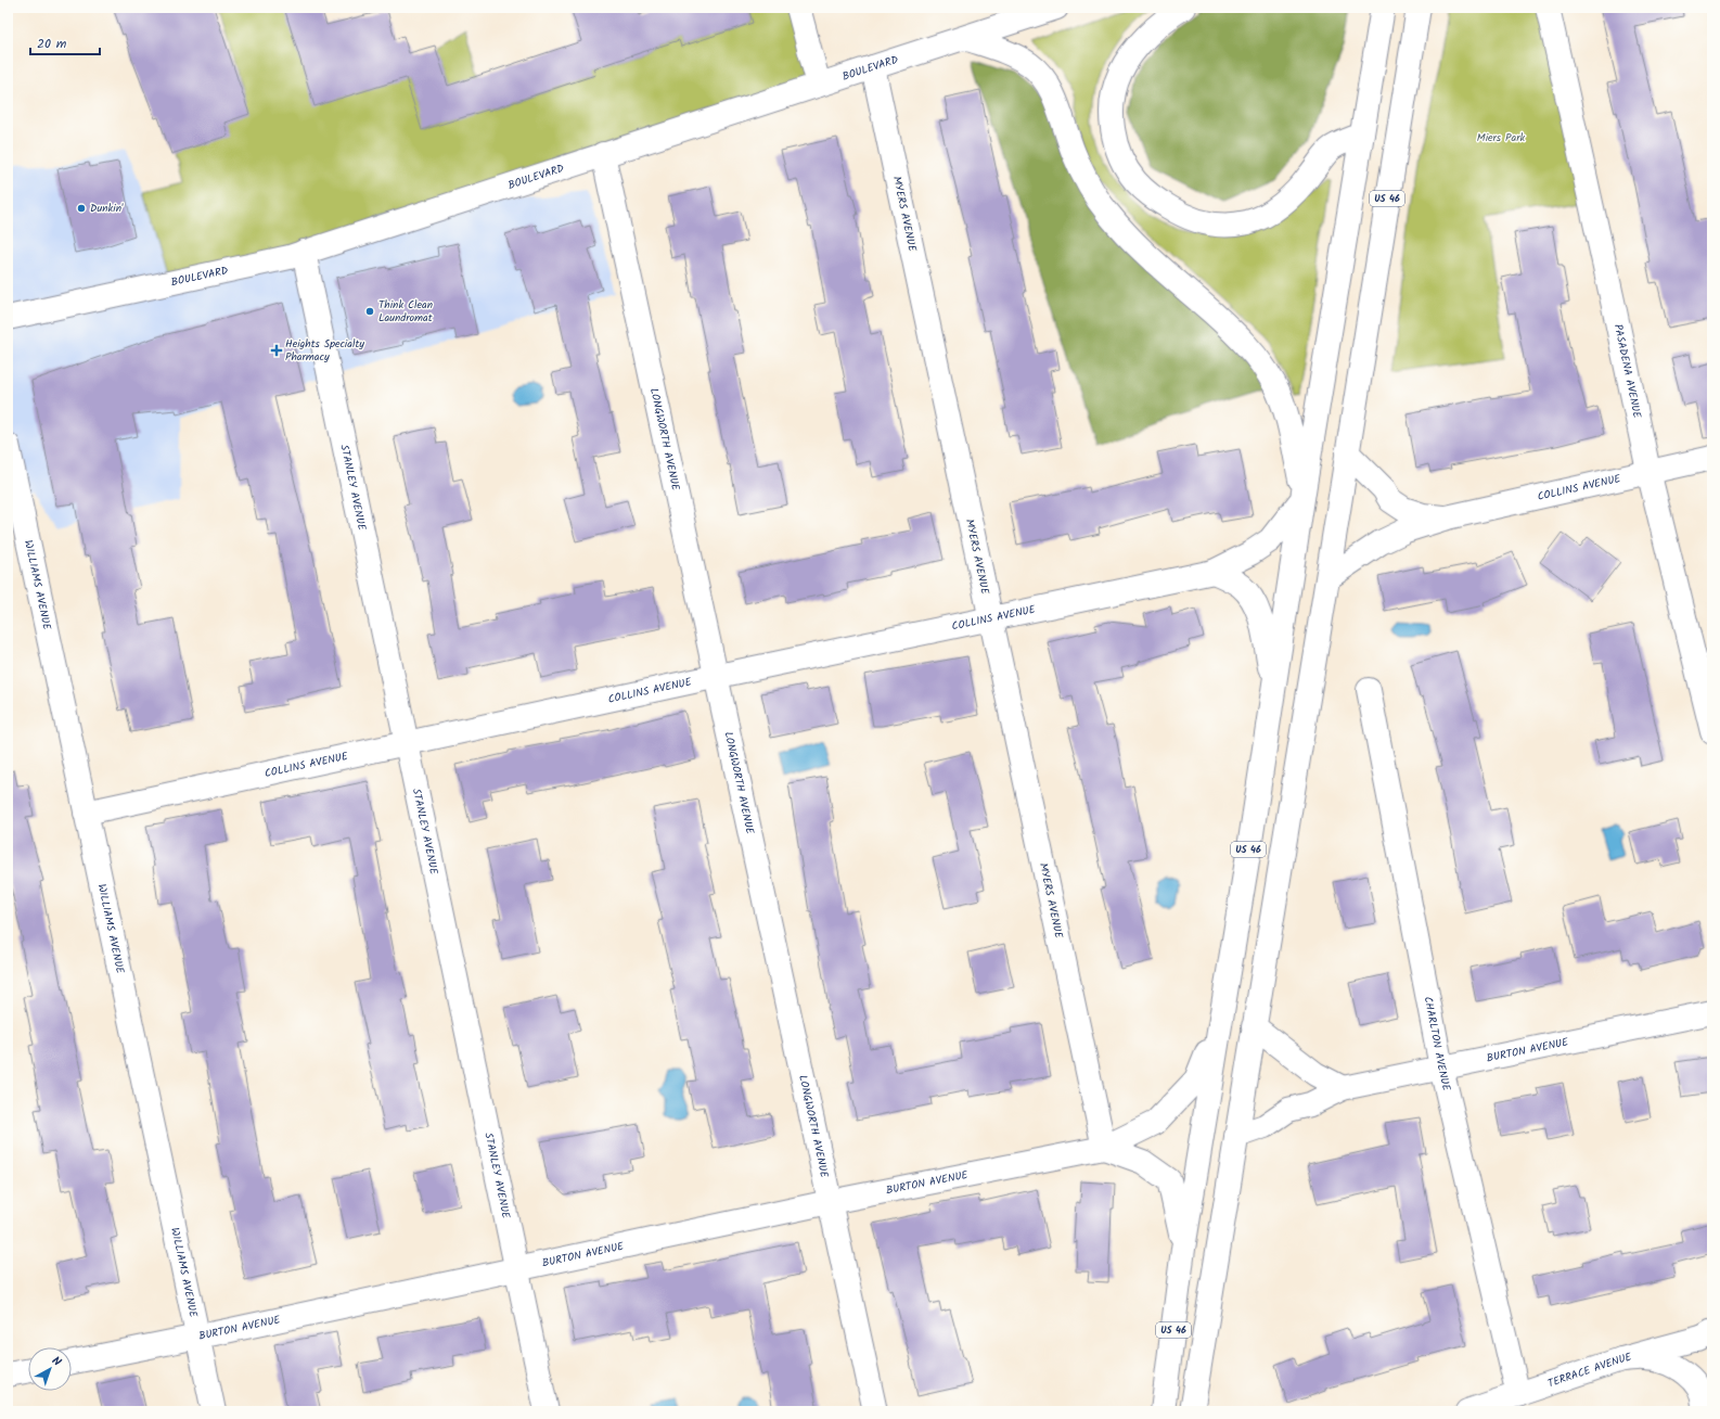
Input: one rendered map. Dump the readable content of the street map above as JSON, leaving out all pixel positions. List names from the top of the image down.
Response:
{
  "streets": {
    "main road": [
      "BOULEVARD",
      "US 46",
      "MYERS AVENUE",
      "PASADENA AVENUE",
      "LONGWORTH AVENUE",
      "COLLINS AVENUE",
      "STANLEY AVENUE",
      "WILLIAMS AVENUE",
      "CHARLTON AVENUE",
      "BURTON AVENUE",
      "TERRACE AVENUE"
    ]
  },
  "crossings": [
    ["BOULEVARD", "MYERS AVENUE"],
    ["BOULEVARD", "LONGWORTH AVENUE"],
    ["BOULEVARD", "STANLEY AVENUE"],
    ["US 46", "COLLINS AVENUE"],
    ["US 46", "BURTON AVENUE"],
    ["MYERS AVENUE", "COLLINS AVENUE"],
    ["MYERS AVENUE", "BURTON AVENUE"],
    ["PASADENA AVENUE", "COLLINS AVENUE"],
    ["LONGWORTH AVENUE", "COLLINS AVENUE"],
    ["LONGWORTH AVENUE", "BURTON AVENUE"],
    ["COLLINS AVENUE", "STANLEY AVENUE"],
    ["COLLINS AVENUE", "WILLIAMS AVENUE"],
    ["STANLEY AVENUE", "BURTON AVENUE"],
    ["WILLIAMS AVENUE", "BURTON AVENUE"],
    ["CHARLTON AVENUE", "BURTON AVENUE"],
    ["CHARLTON AVENUE", "TERRACE AVENUE"]
  ],
  "parks": ["Miers Park"],
  "places": {
    "other": ["Dunkin'", "Think Clean Laundromat"],
    "health": ["Heights Specialty Pharmacy"]
  },
  "scale_bar": "20 m",
  "north": "top right"
}
